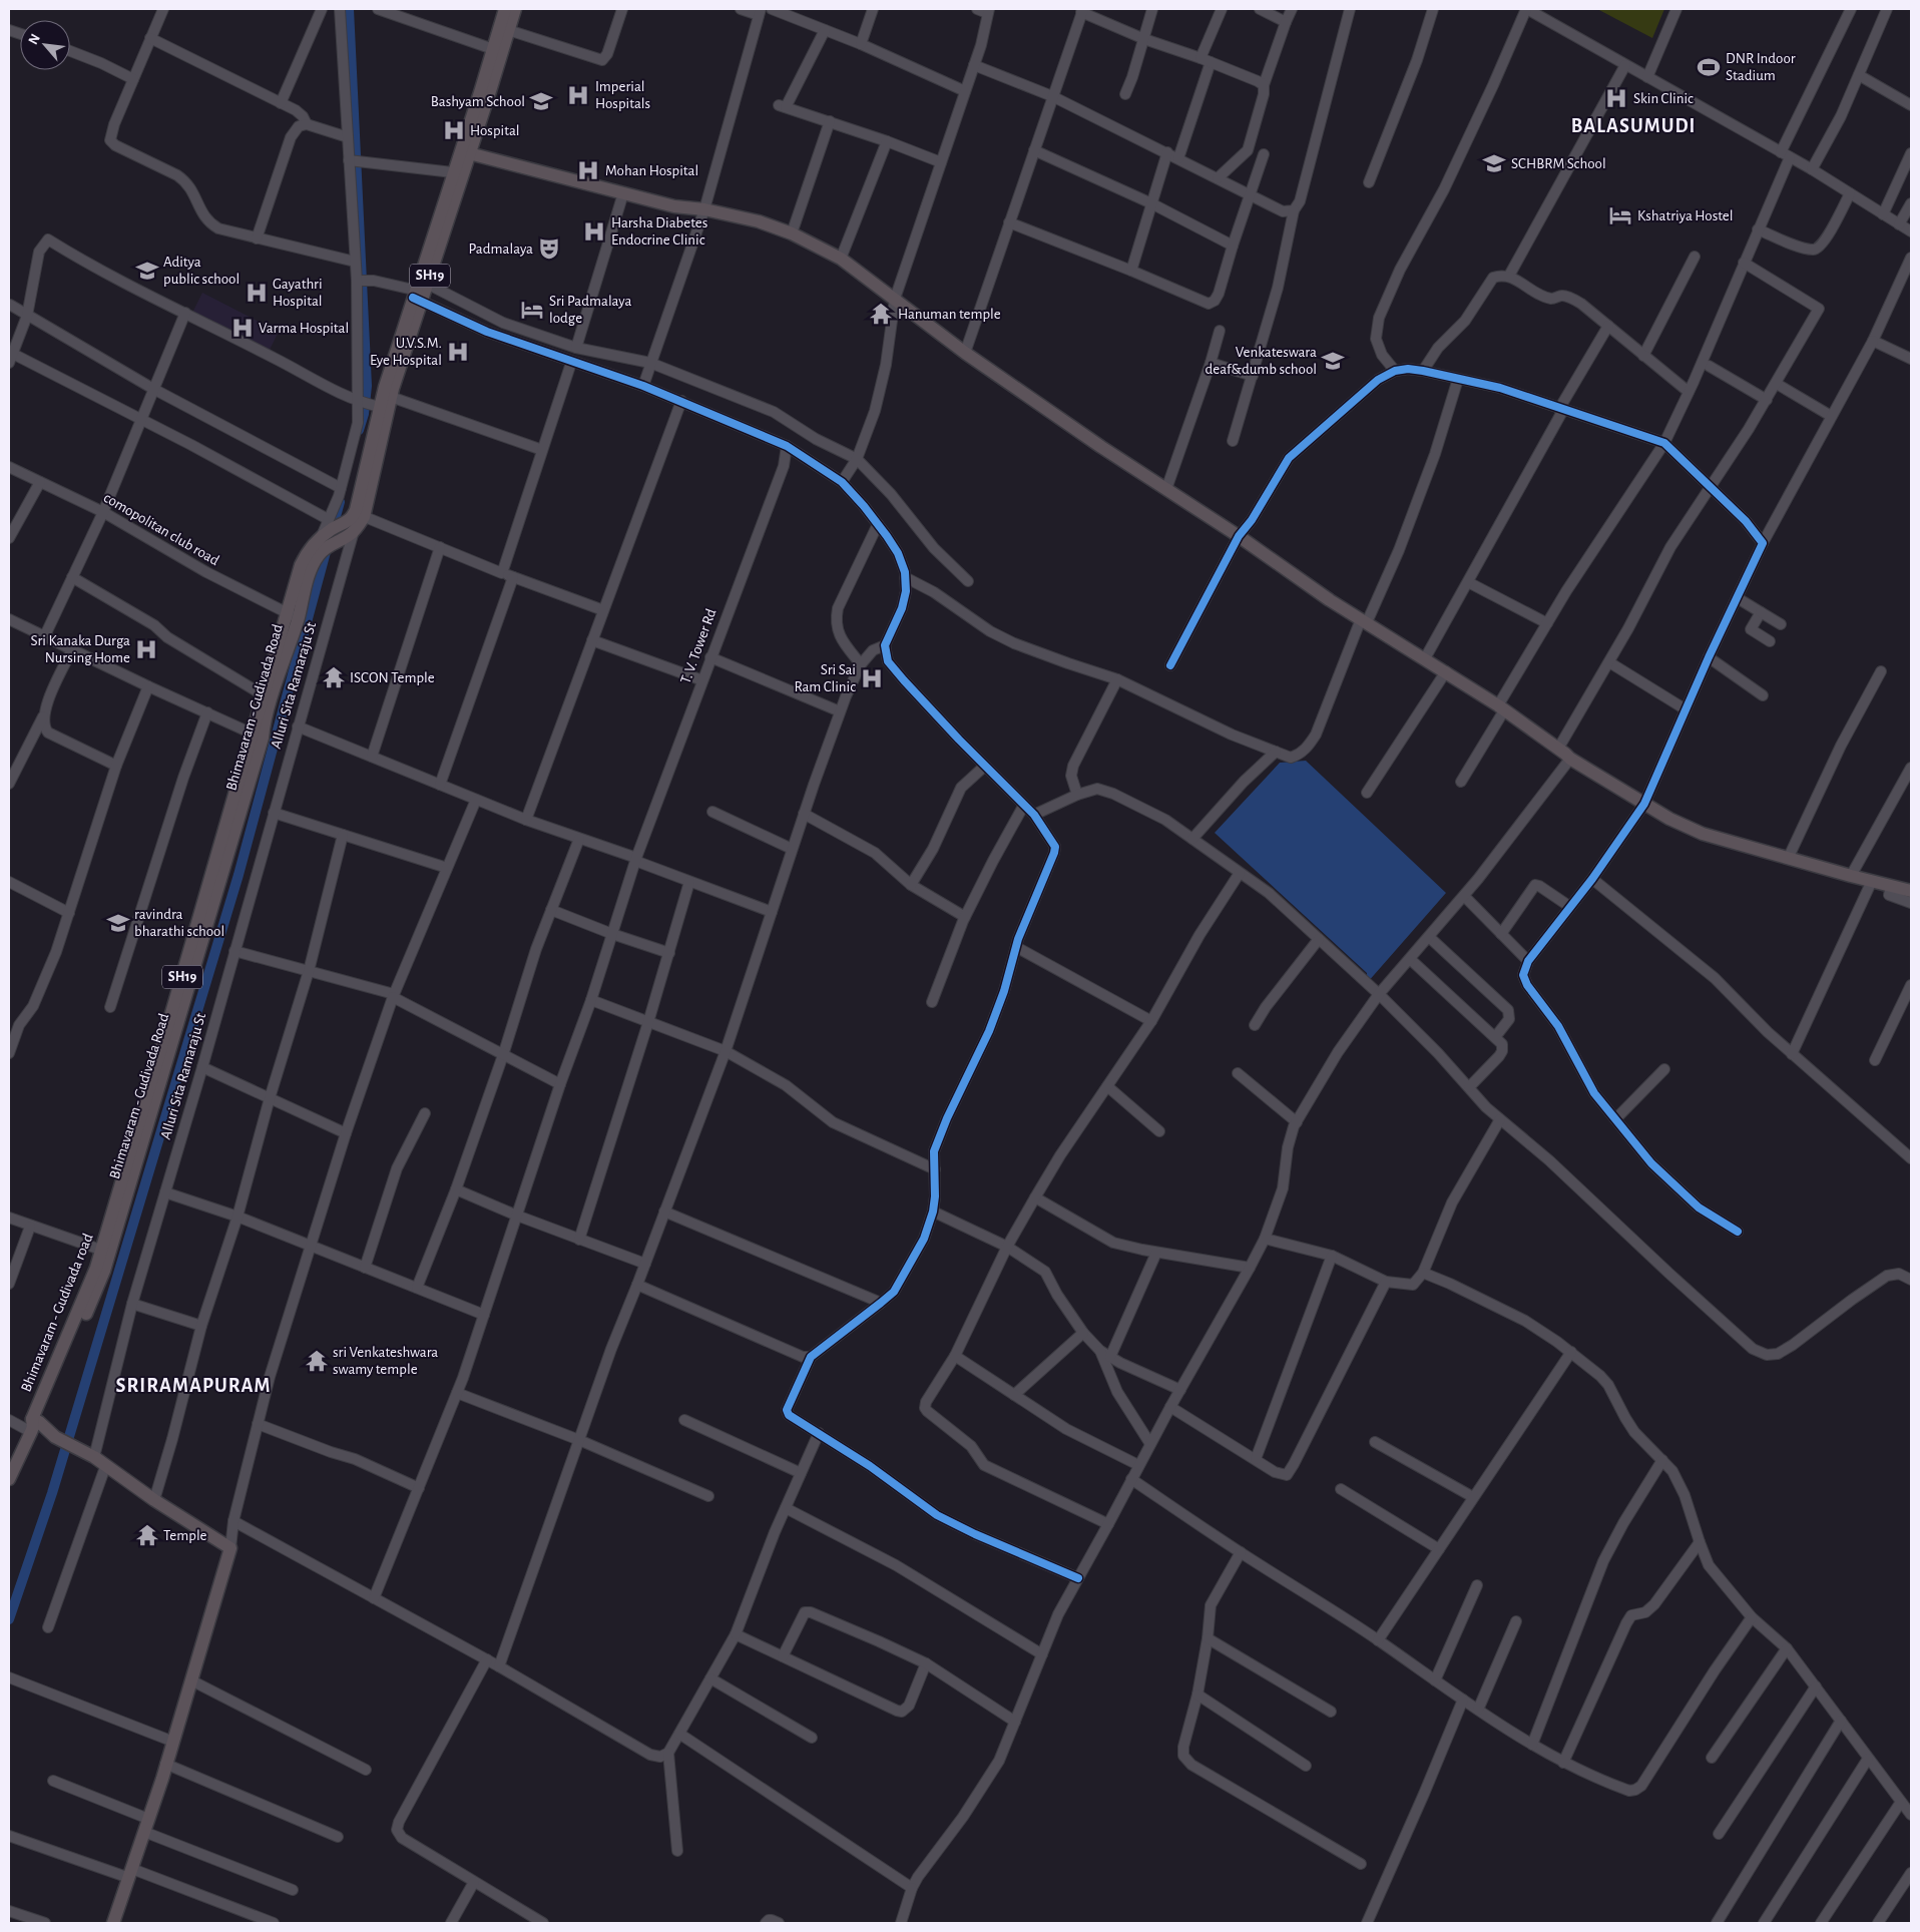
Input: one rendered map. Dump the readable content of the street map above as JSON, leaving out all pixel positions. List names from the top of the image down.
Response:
{
  "streets": {
    "main road": ["SH19", "Bhimavaram - Gudivada Road", "Bhimavaram - Gudivada road"],
    "street": ["comopolitan club road", "T. V. Tower Rd", "Alluri Sita Ramaraju St"]
  },
  "crossings": [
    ["SH19", "Alluri Sita Ramaraju St"],
    ["SH19", "Bhimavaram - Gudivada road"],
    ["comopolitan club road", "Bhimavaram - Gudivada Road"],
    ["comopolitan club road", "Bhimavaram - Gudivada road"],
    ["Bhimavaram - Gudivada Road", "Bhimavaram - Gudivada road"]
  ],
  "districts": ["BALASUMUDI", "SRIRAMAPURAM"],
  "places": {
    "sports": ["DNR Indoor Stadium"],
    "hospital": [
      "Imperial Hospitals",
      "Skin Clinic",
      "Hospital",
      "Mohan Hospital",
      "Harsha Diabetes Endocrine Clinic",
      "Gayathri Hospital",
      "Varma Hospital",
      "U.V.S.M. Eye Hospital",
      "Sri Kanaka Durga Nursing Home",
      "Sri Sai Ram Clinic"
    ],
    "school or university": [
      "Bashyam School",
      "SCHBRM School",
      "Aditya public school",
      "Venkateswara deaf&dumb school",
      "ravindra bharathi school"
    ],
    "hotel": ["Kshatriya Hostel", "Sri Padmalaya lodge"],
    "theatre": ["Padmalaya"],
    "temple": [
      "Hanuman temple",
      "ISCON Temple",
      "sri Venkateshwara swamy temple",
      "Temple"
    ]
  },
  "north": "top left"
}
